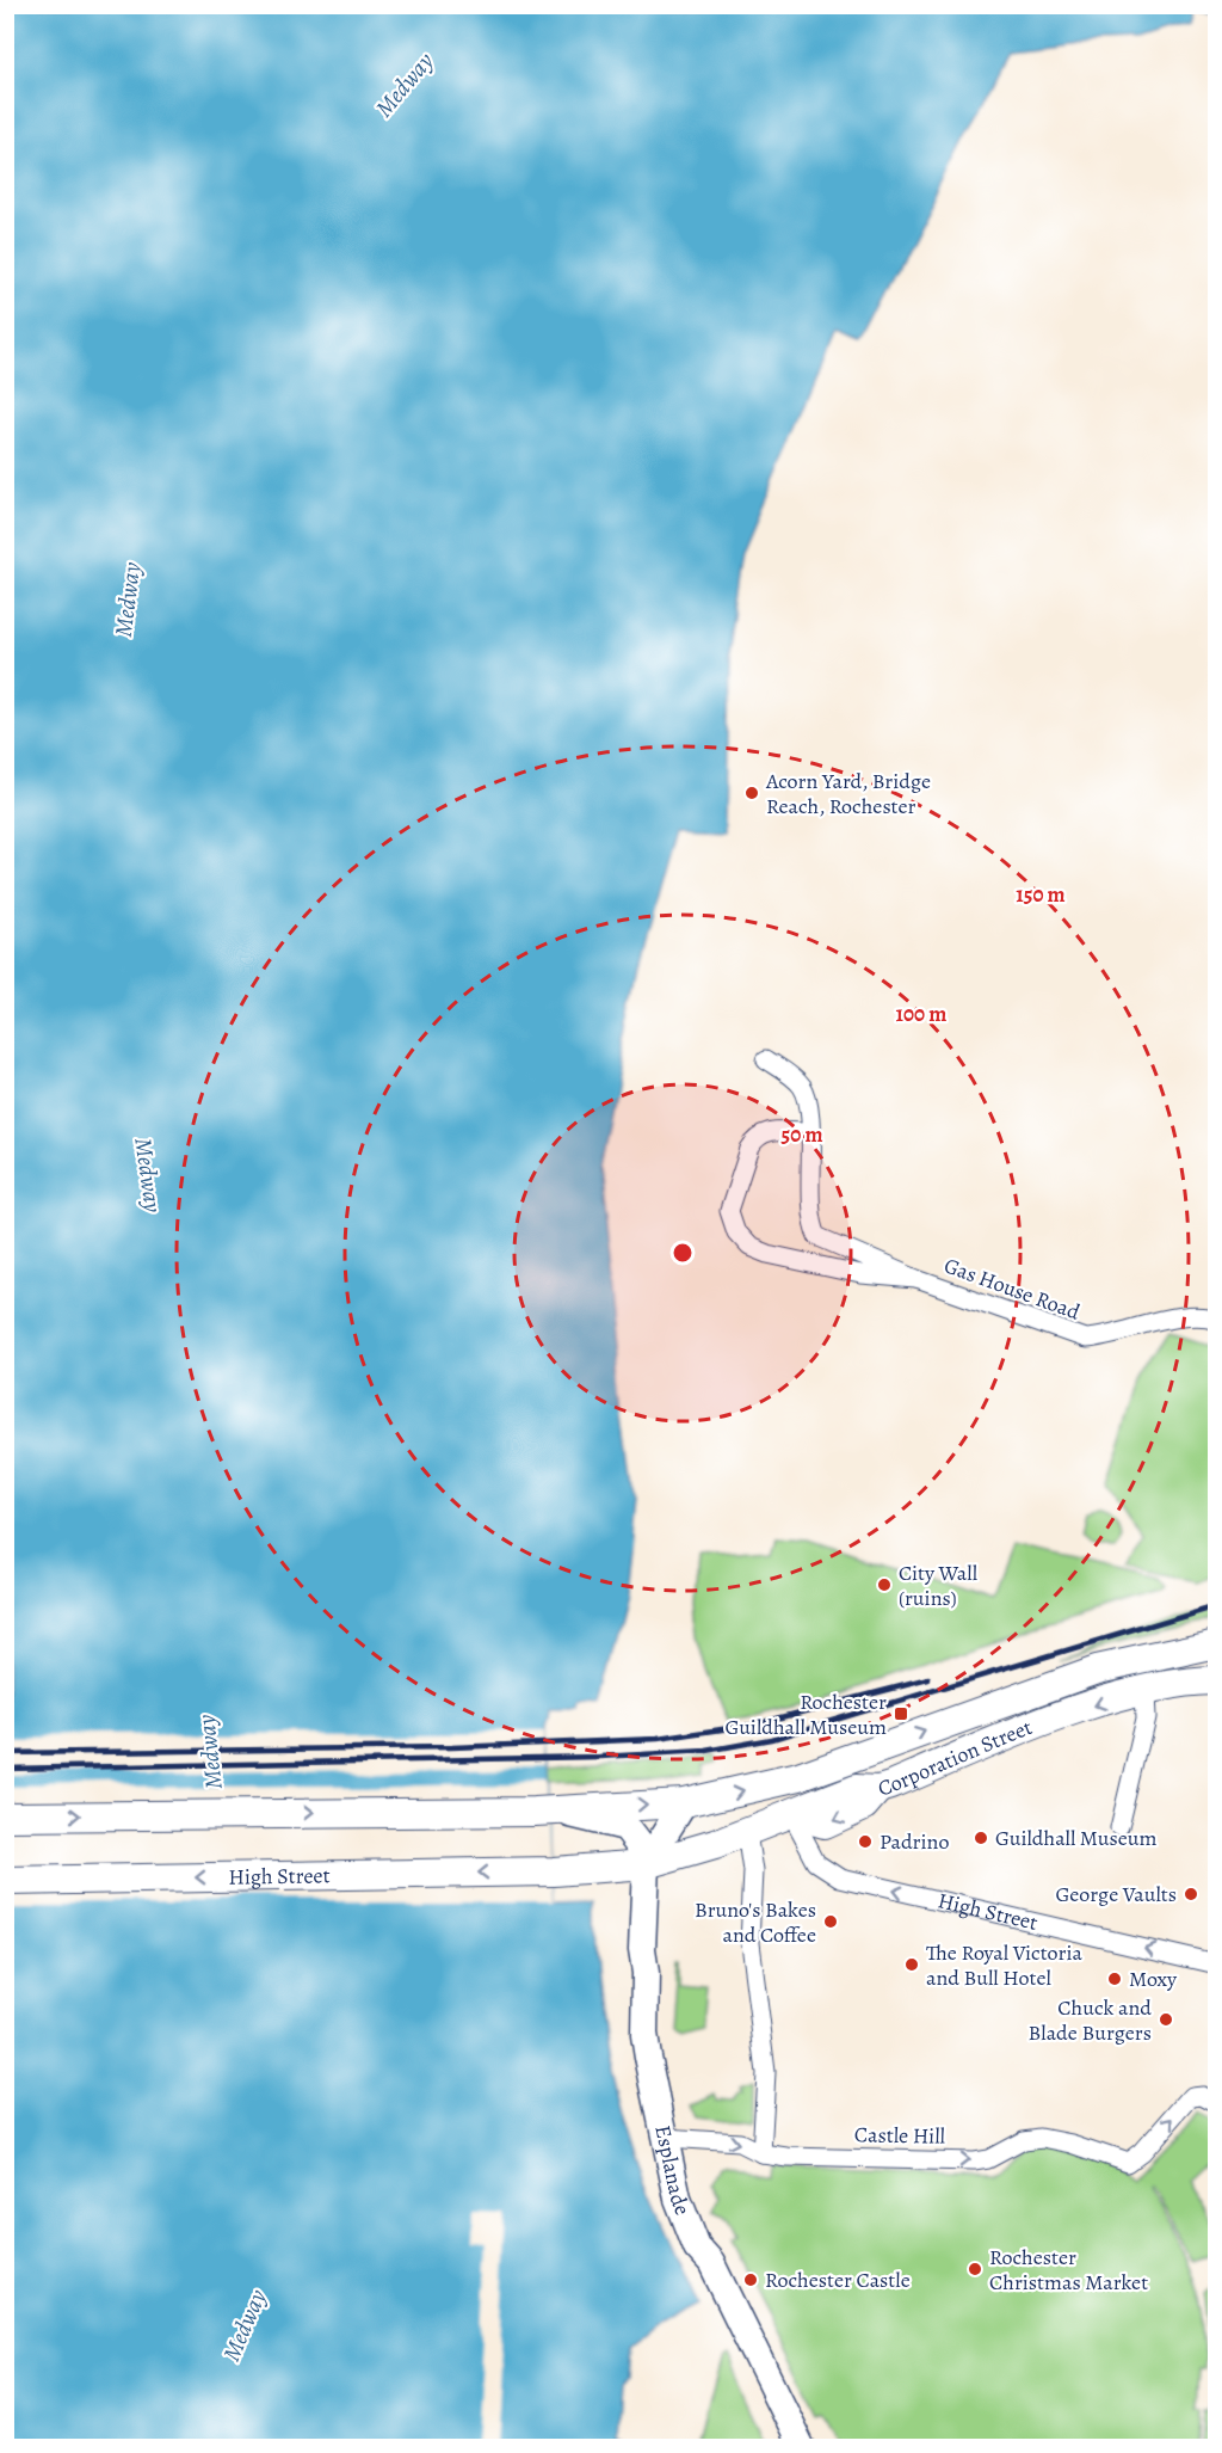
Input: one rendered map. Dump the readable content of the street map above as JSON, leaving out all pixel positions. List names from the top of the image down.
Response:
{
  "streets": {
    "main road": ["Corporation Street", "High Street"],
    "street": ["Gas House Road", "Castle Hill", "Esplanade"]
  },
  "crossings": [
    ["Corporation Street", "High Street"],
    ["Corporation Street", "Esplanade"],
    ["High Street", "Esplanade"],
    ["Castle Hill", "Esplanade"]
  ],
  "one_way": ["High Street", "Castle Hill"],
  "water": ["Medway"],
  "places": {
    "other": [
      "Acorn Yard, Bridge Reach, Rochester",
      "City Wall (ruins)",
      "Guildhall Museum",
      "Padrino",
      "George Vaults",
      "Bruno's Bakes and Coffee",
      "The Royal Victoria and Bull Hotel",
      "Moxy",
      "Chuck and Blade Burgers",
      "Rochester Christmas Market",
      "Rochester Castle"
    ],
    "transit": ["Rochester Guildhall Museum"]
  },
  "rings": ["150 m", "100 m", "50 m"]
}
